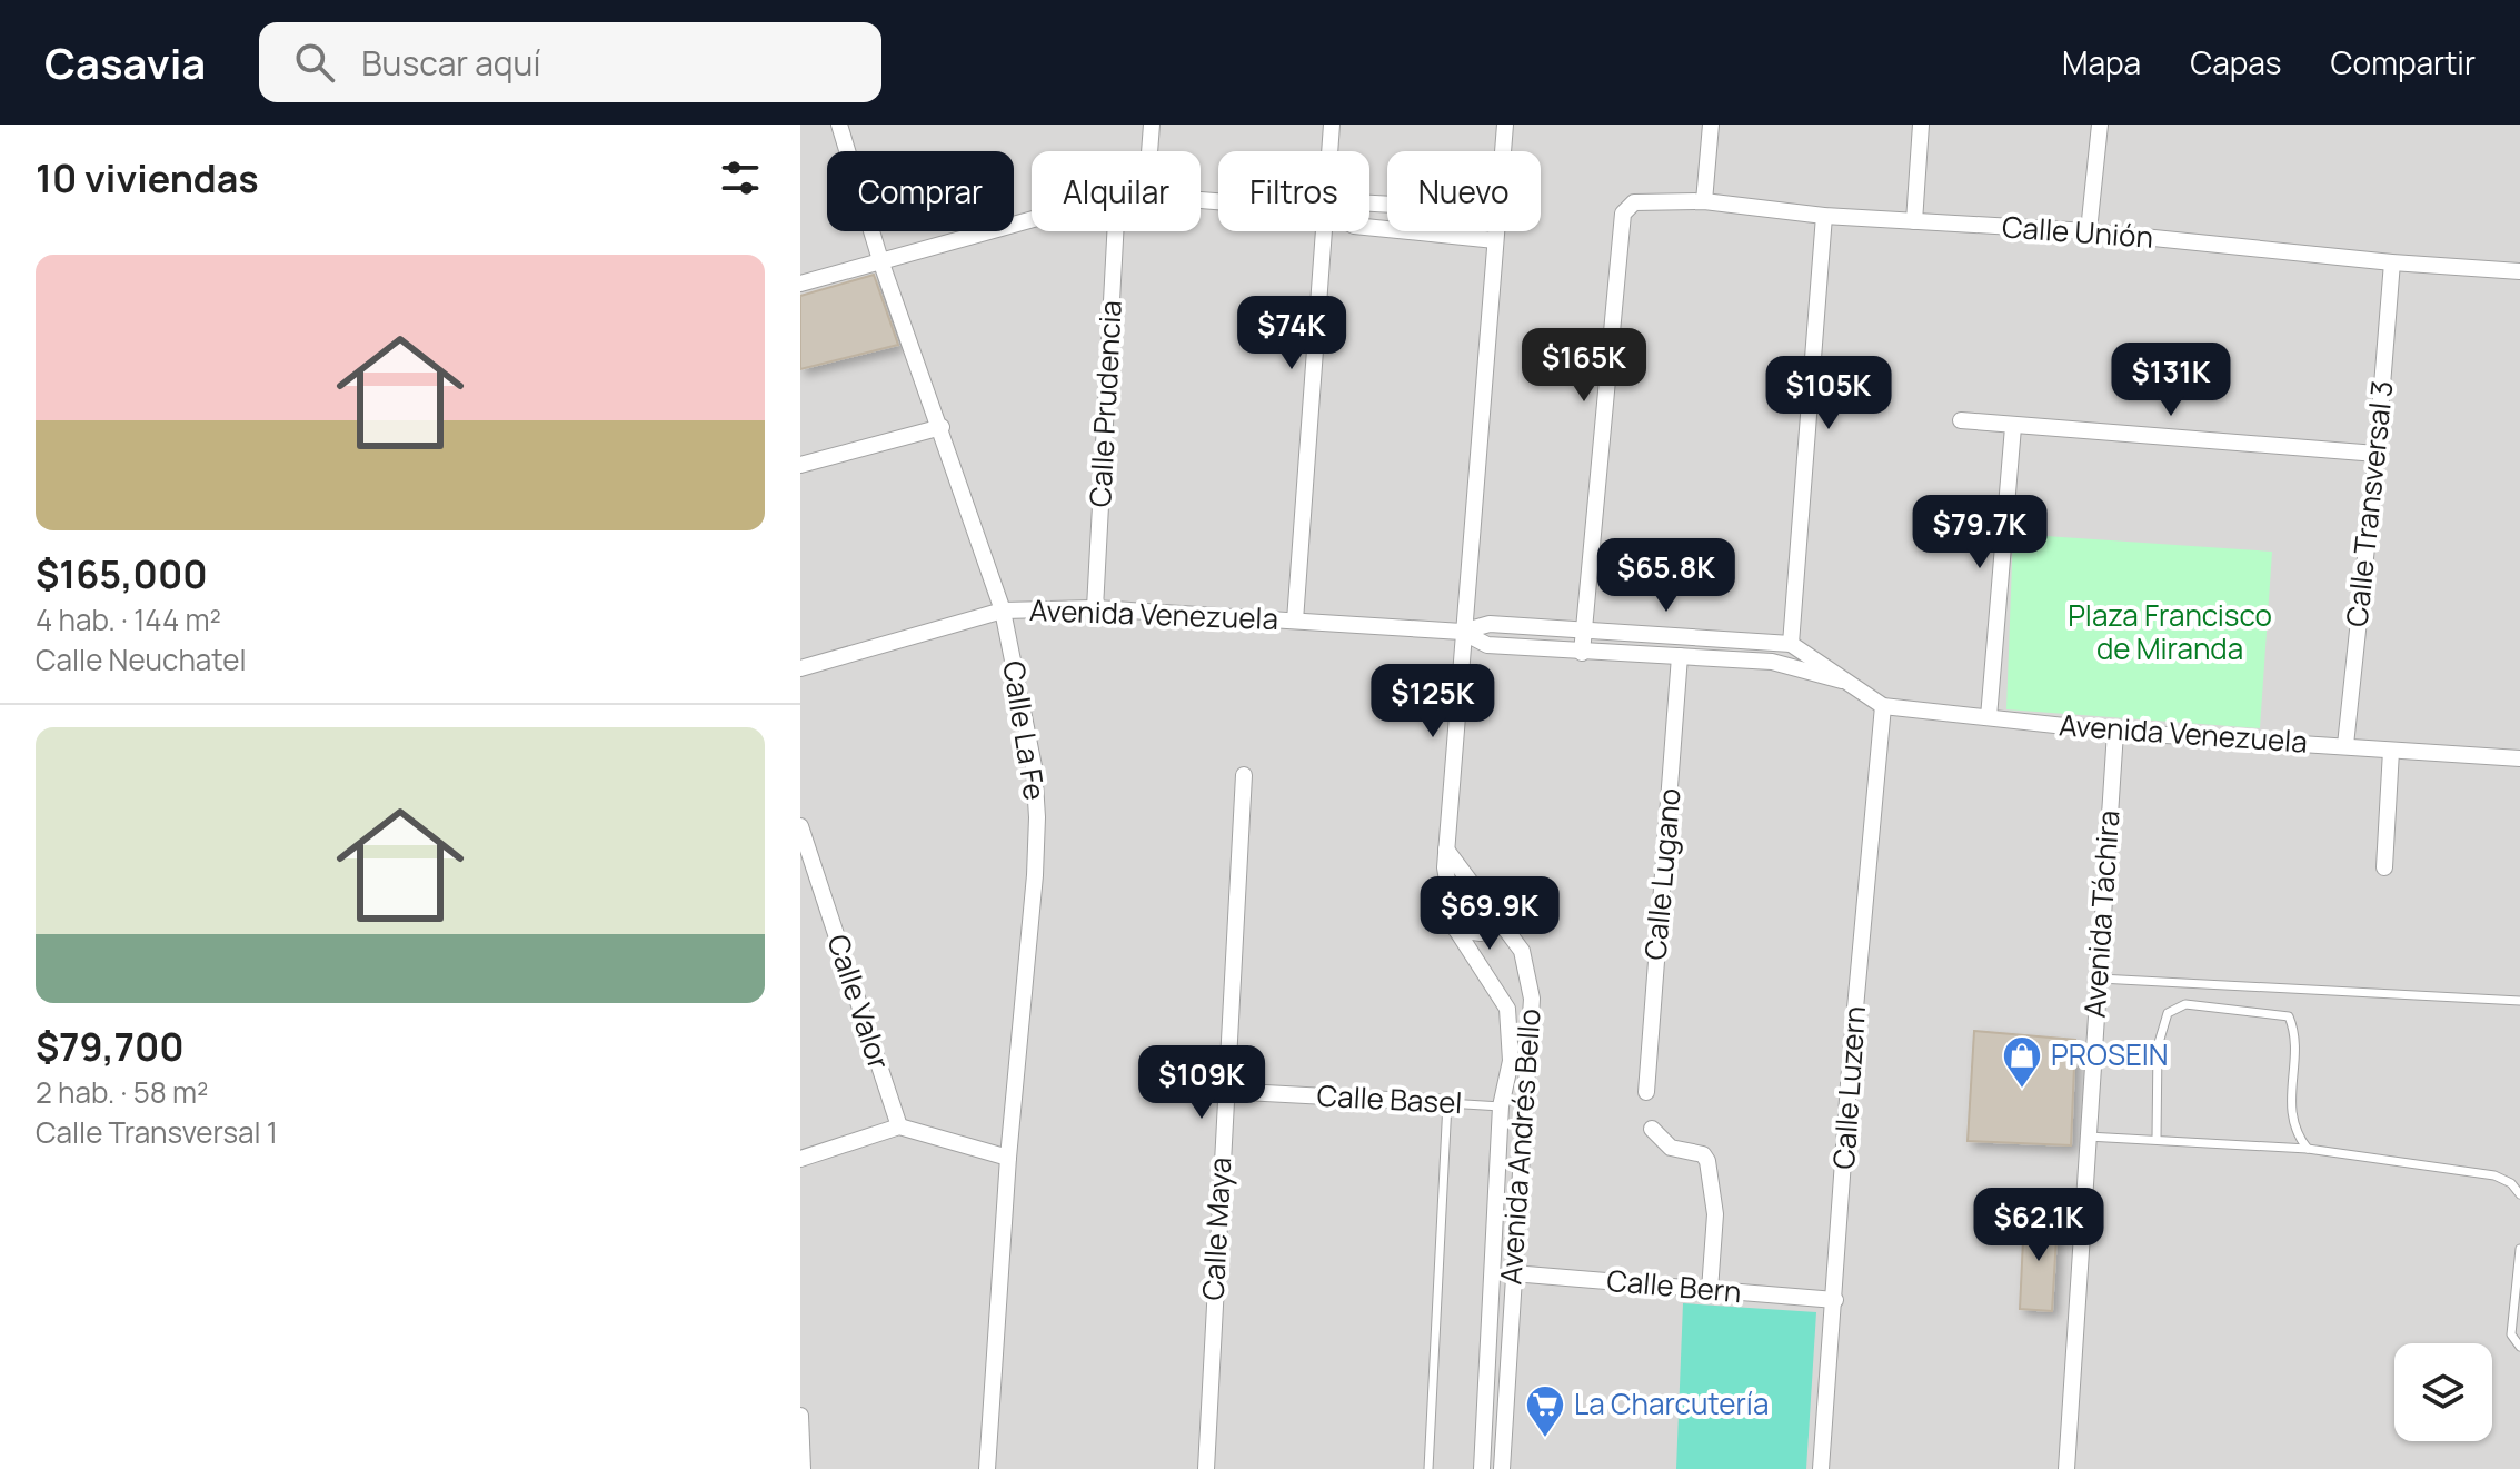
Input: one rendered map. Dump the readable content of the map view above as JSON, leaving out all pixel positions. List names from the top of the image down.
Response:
{
  "streets": {
    "street": [
      "Calle Unión",
      "Calle Prudencia",
      "Calle Transversal 3",
      "Avenida Venezuela",
      "Calle La Fe",
      "Calle Lugano",
      "Avenida Táchira",
      "Calle Valor",
      "Calle Luzern",
      "Calle Basel",
      "Avenida Andrés Bello",
      "Calle Maya",
      "Calle Bern"
    ]
  },
  "crossings": [
    ["Calle Unión", "Calle Transversal 3"],
    ["Calle Unión", "Avenida Venezuela"],
    ["Calle Prudencia", "Avenida Venezuela"],
    ["Calle Transversal 3", "Avenida Venezuela"],
    ["Avenida Venezuela", "Calle La Fe"],
    ["Avenida Venezuela", "Calle Lugano"],
    ["Avenida Venezuela", "Avenida Táchira"],
    ["Avenida Venezuela", "Calle Luzern"],
    ["Avenida Venezuela", "Avenida Andrés Bello"],
    ["Calle Luzern", "Calle Bern"],
    ["Calle Basel", "Avenida Andrés Bello"],
    ["Calle Basel", "Calle Maya"],
    ["Avenida Andrés Bello", "Calle Bern"]
  ],
  "parks": ["Plaza Francisco de Miranda"],
  "places": {
    "shop": ["PROSEIN"],
    "supermarket": ["La Charcutería"]
  },
  "page": {
    "header": "Casavia",
    "search": "Buscar aquí",
    "nav": ["Mapa", "Capas", "Compartir"],
    "heading": "10 viviendas",
    "chip": [
      "Comprar",
      "Alquilar",
      "Filtros",
      "Nuevo"
    ],
    "list": [
      {
        "name": "$165,000",
        "note": "4 hab. · 144 m² · Calle Neuchatel"
      },
      {
        "name": "$79,700",
        "note": "2 hab. · 58 m² · Calle Transversal 1"
      }
    ],
    "price": [
      "$74K",
      "$165K",
      "$131K",
      "$105K",
      "$79.7K",
      "$65.8K",
      "$125K",
      "$69.9K",
      "$109K",
      "$62.1K"
    ]
  }
}
